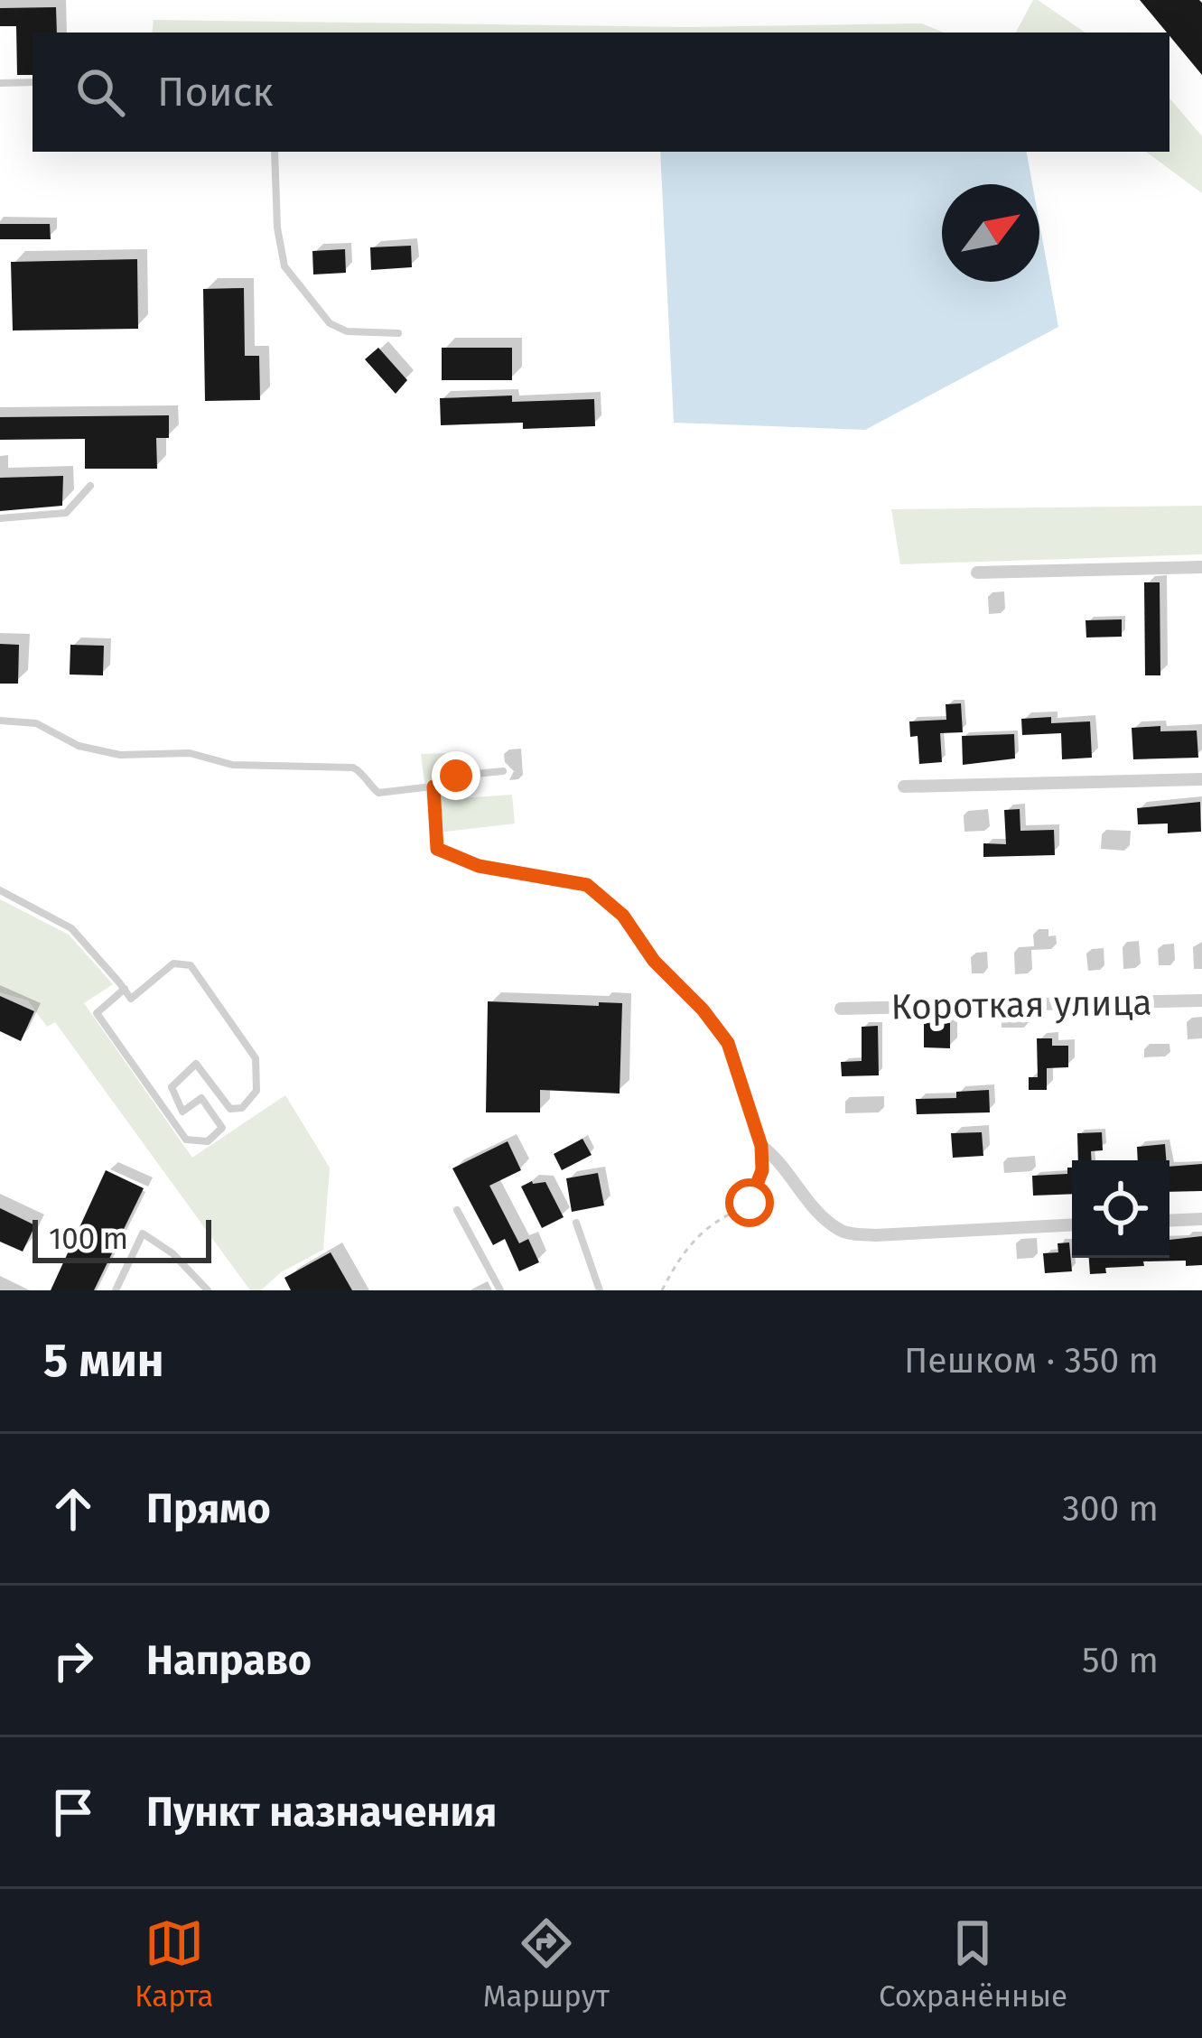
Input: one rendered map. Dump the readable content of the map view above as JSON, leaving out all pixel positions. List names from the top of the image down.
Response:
{
  "streets": {
    "street": ["Короткая улица"]
  },
  "scale_bar": "100 m",
  "north": "top right",
  "page": {
    "search": "Поиск",
    "scale": "100 m",
    "heading": ["5 мин", "Пешком · 350 m"],
    "list": [
      ["Прямо", "300 m"],
      ["Направо", "50 m"],
      "Пункт назначения"
    ],
    "nav": ["Карта", "Маршрут", "Сохранённые"]
  }
}
